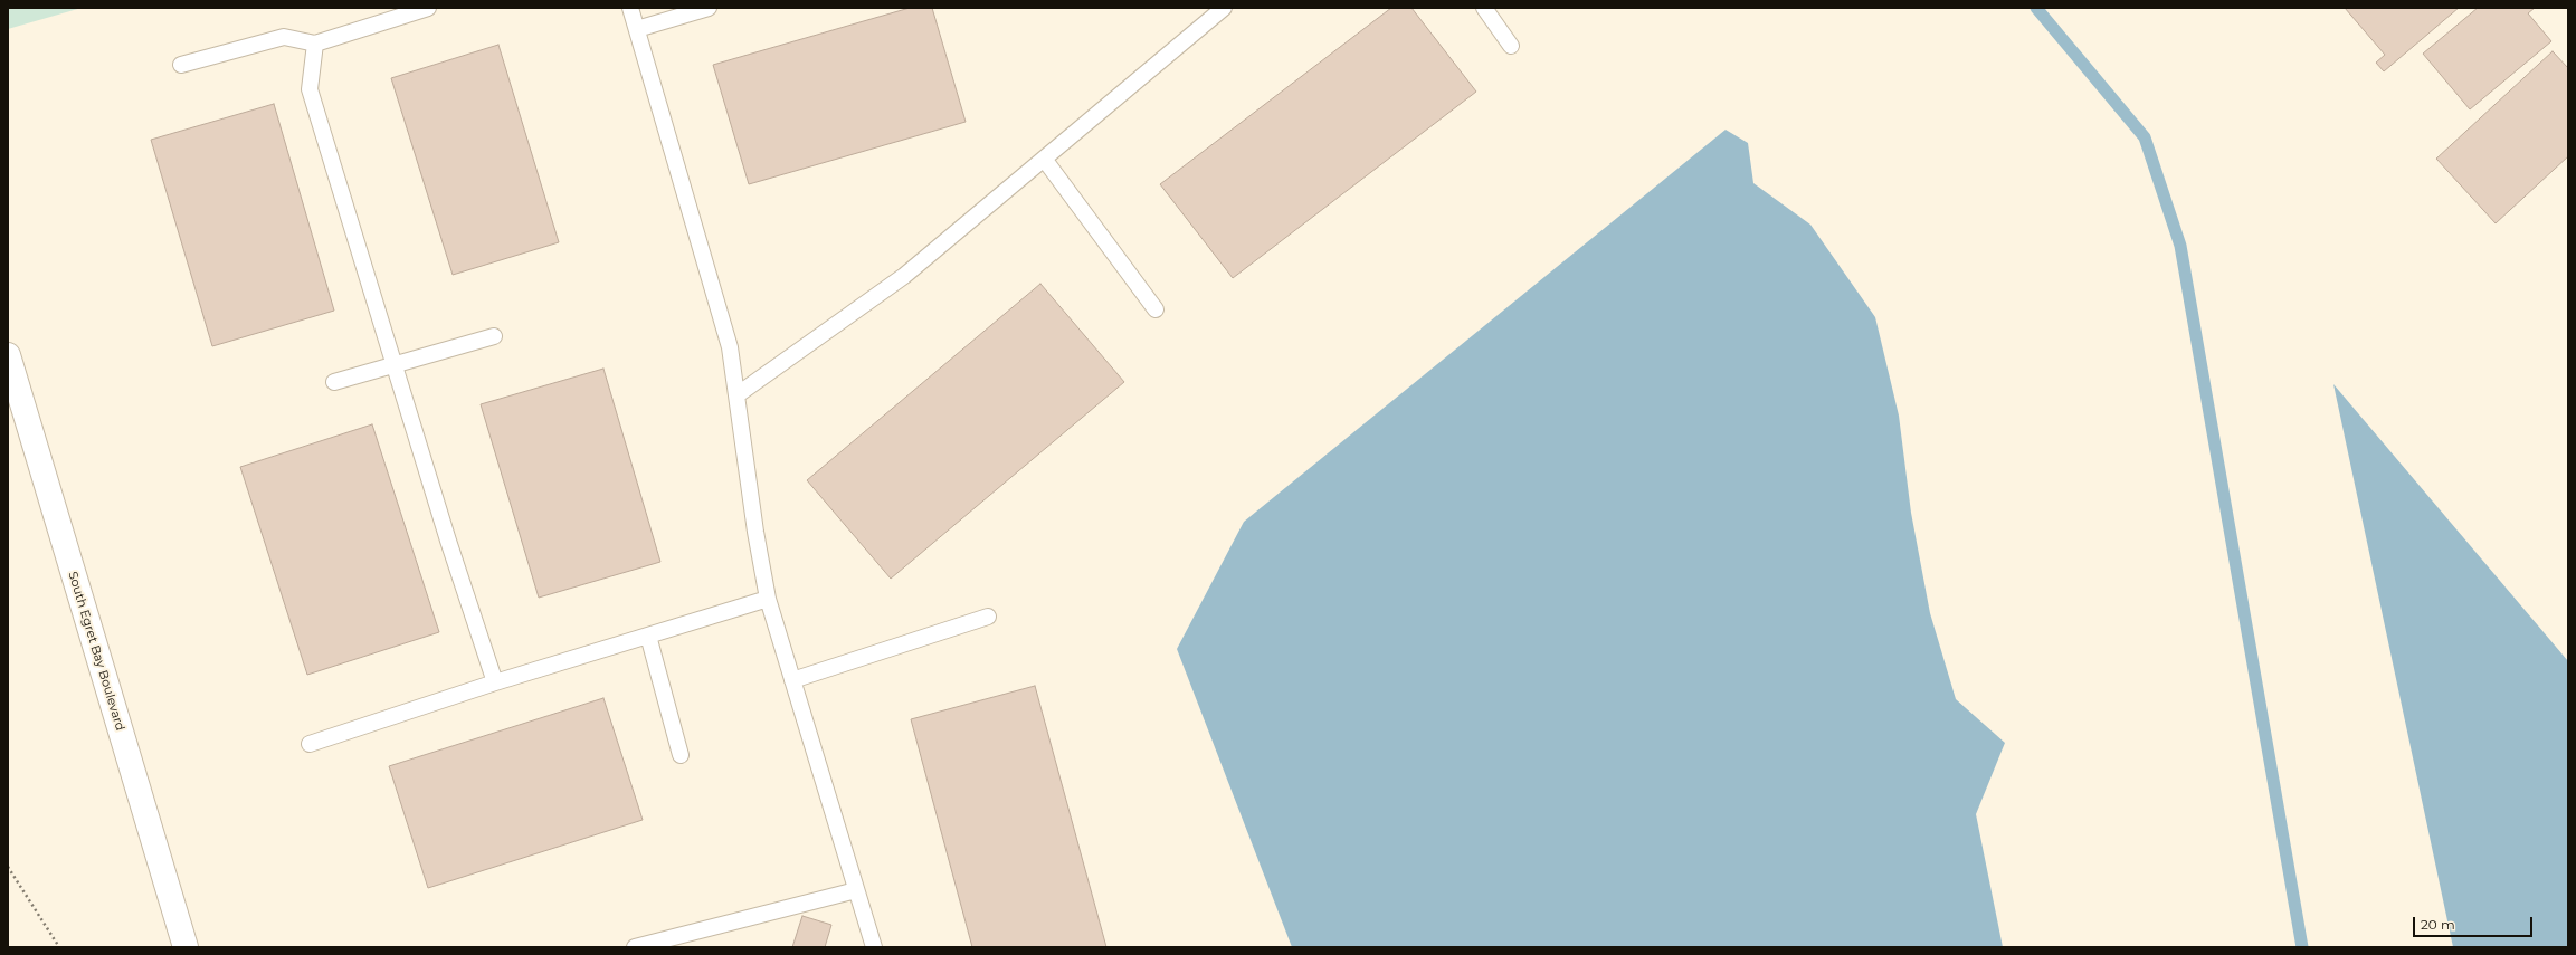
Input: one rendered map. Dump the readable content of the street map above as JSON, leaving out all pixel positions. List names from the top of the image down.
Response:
{
  "streets": {
    "main road": ["South Egret Bay Boulevard"]
  },
  "scale_bar": "20 m"
}
